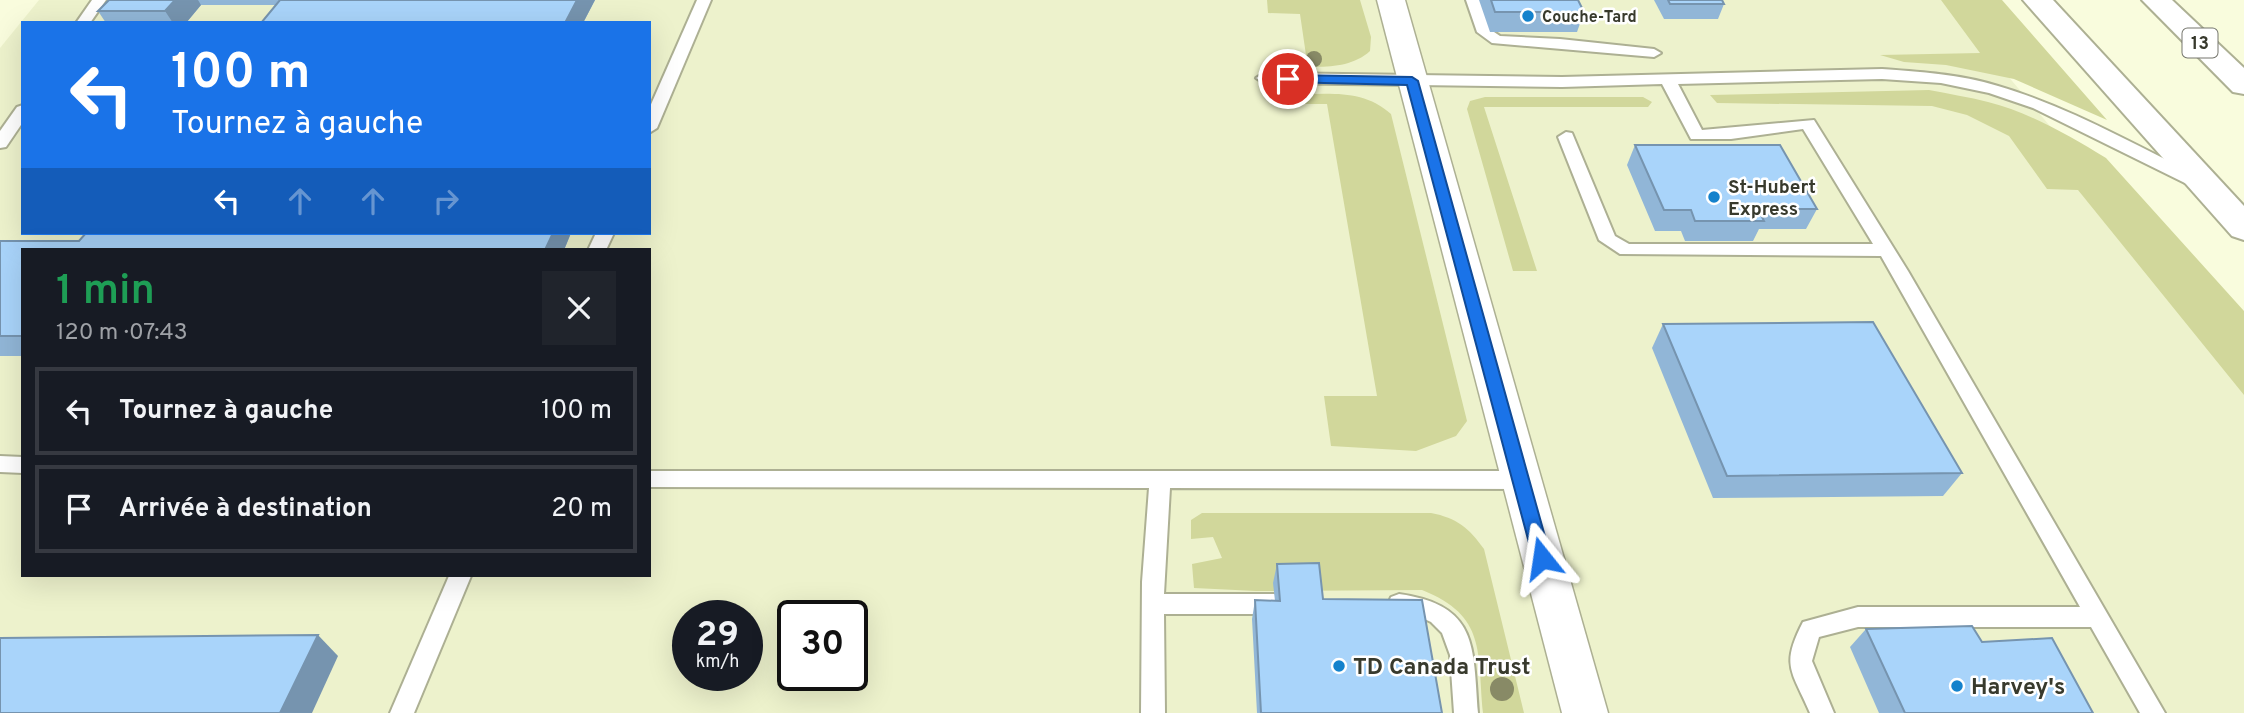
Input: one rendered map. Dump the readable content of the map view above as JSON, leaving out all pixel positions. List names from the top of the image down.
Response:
{
  "streets": {
    "main road": ["13"]
  },
  "places": [
    "Couche-Tard",
    "St-Hubert Express",
    "TD Canada Trust",
    "Harvey's"
  ],
  "page": {
    "turn": ["100 m", "Tournez à gauche"],
    "heading": ["1 min", "120 m · 07:43"],
    "list": [
      {
        "name": "Tournez à gauche",
        "value": "100 m"
      },
      {
        "name": "Arrivée à destination",
        "value": "20 m"
      }
    ],
    "speed": "29 km/h",
    "limit": "30"
  }
}
